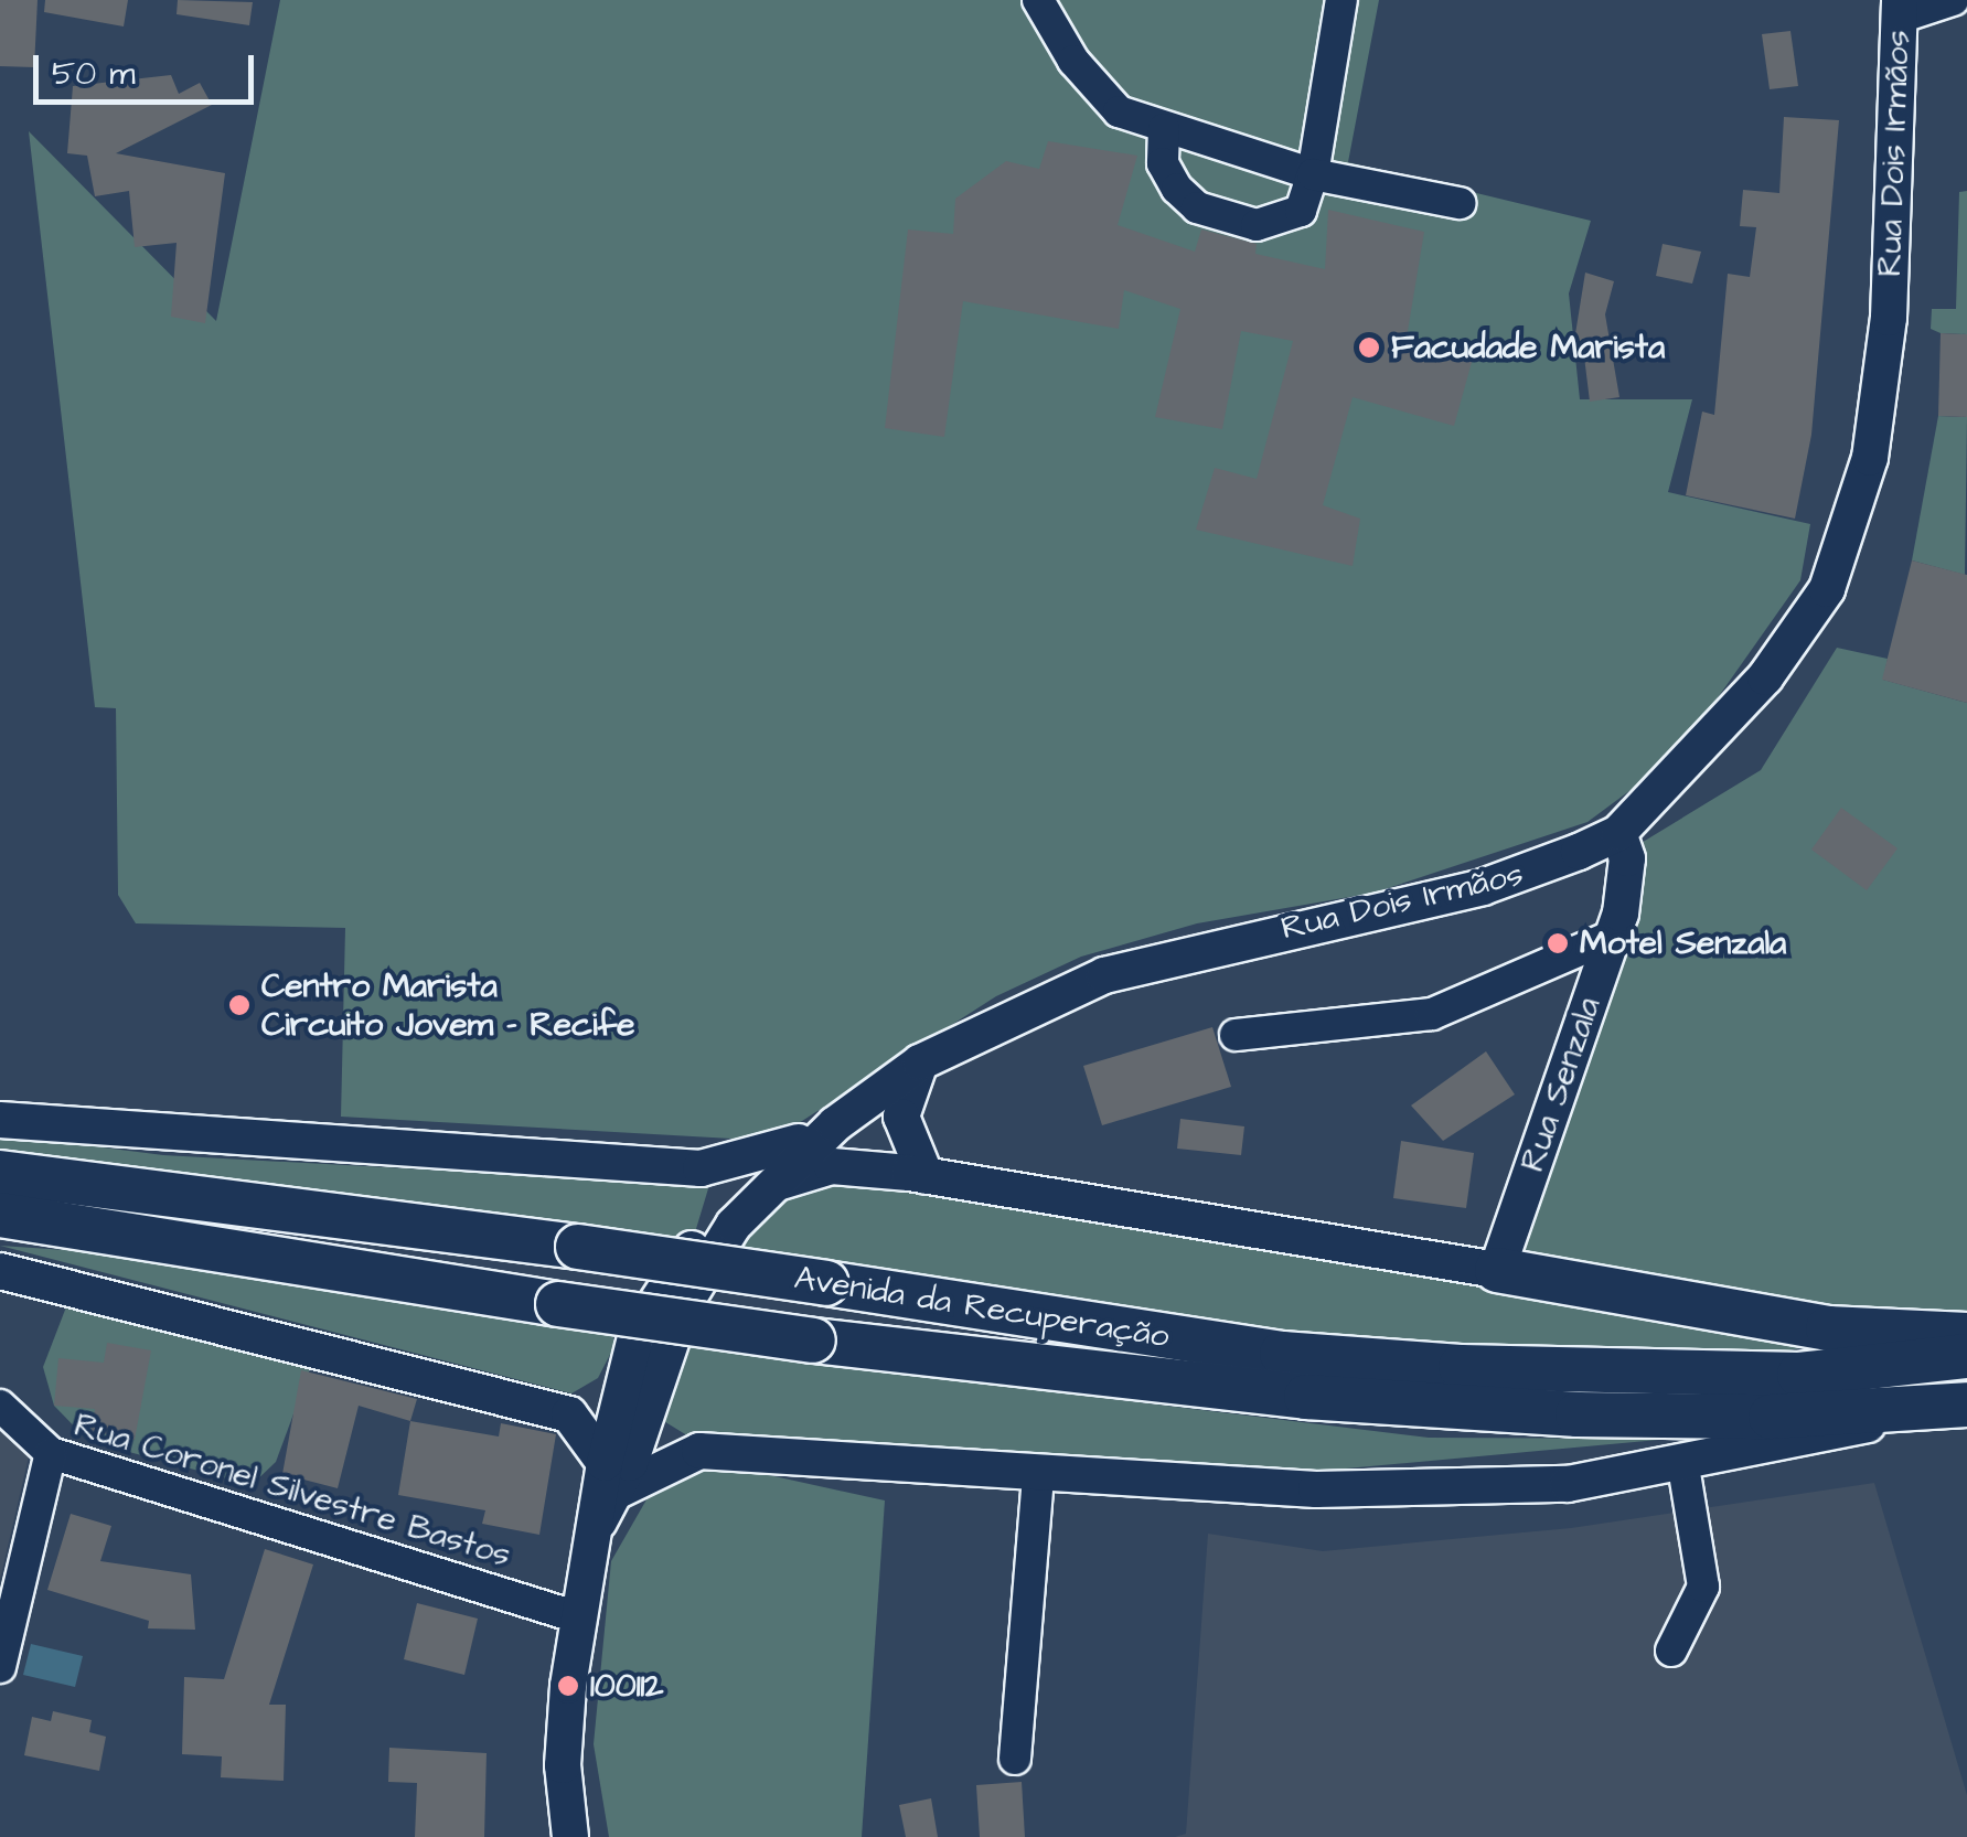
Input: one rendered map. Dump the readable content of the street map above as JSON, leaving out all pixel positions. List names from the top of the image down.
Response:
{
  "streets": {
    "highway": ["Avenida da Recuperação"],
    "main road": ["Rua Dois Irmãos", "Rua Senzala"],
    "street": ["Rua Coronel Silvestre Bastos"]
  },
  "crossings": [
    ["Rua Dois Irmãos", "Rua Senzala"],
    ["Rua Dois Irmãos", "Avenida da Recuperação"],
    ["Rua Dois Irmãos", "Rua Coronel Silvestre Bastos"]
  ],
  "places": [
    "Facudade Marista",
    "Motel Senzala",
    "Centro Marista Circuito Jovem - Recife",
    "100112"
  ],
  "scale_bar": "50 m"
}
